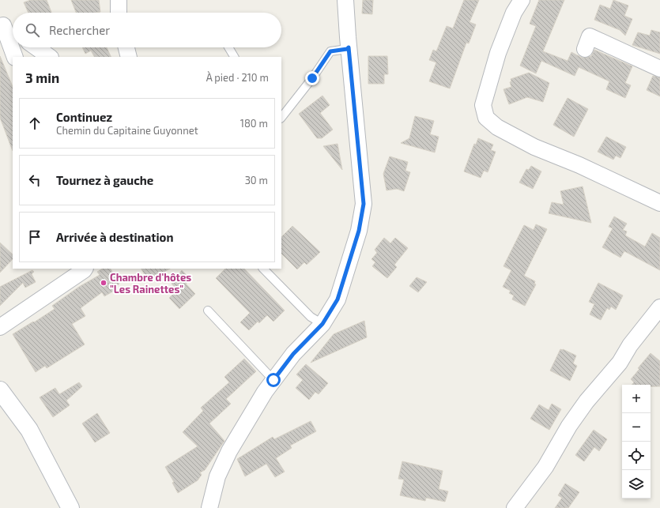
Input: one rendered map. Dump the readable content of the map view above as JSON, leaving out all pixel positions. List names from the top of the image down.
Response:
{
  "places": ["Chambre d'hôtes \"Les Rainettes\""],
  "page": {
    "search": "Rechercher",
    "heading": ["3 min", "À pied · 210 m"],
    "list": [
      ["Continuez", "Chemin du Capitaine Guyonnet", "180 m"],
      ["Tournez à gauche", "30 m"],
      "Arrivée à destination"
    ],
    "map_buttons": ["+", "−"]
  }
}
